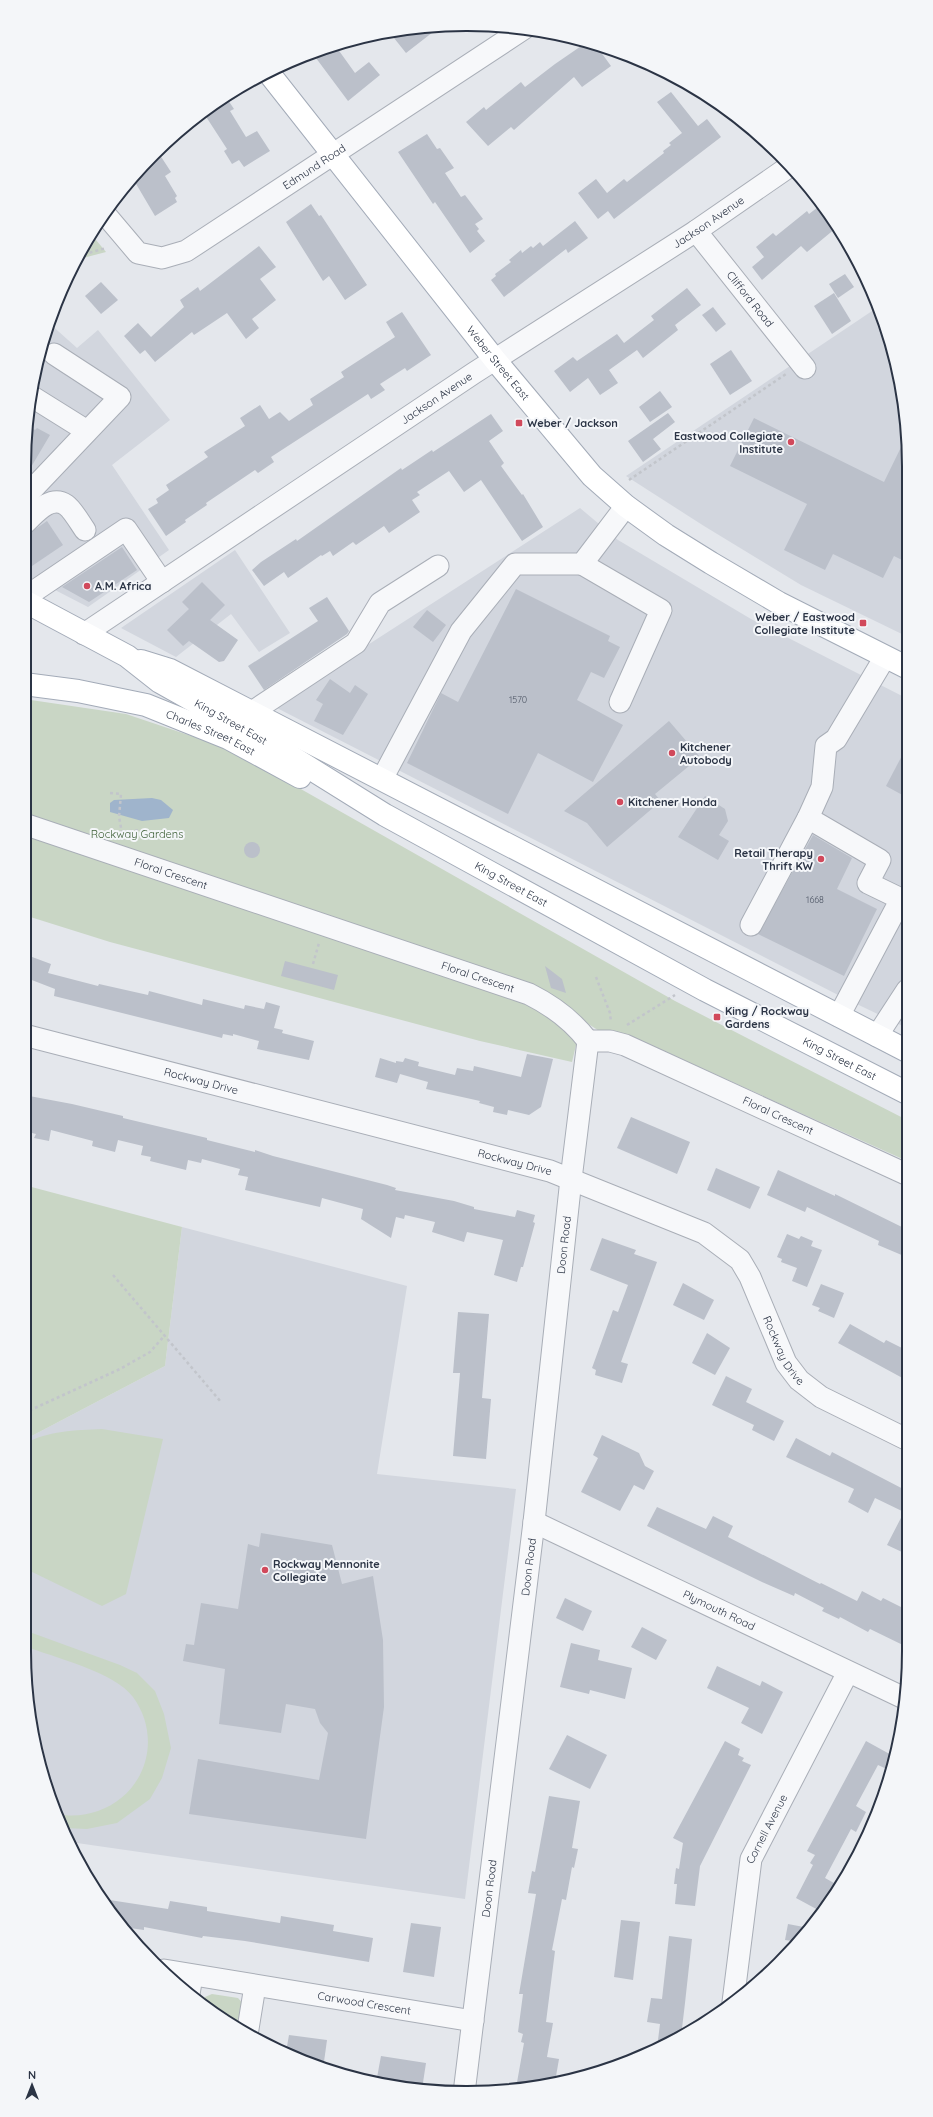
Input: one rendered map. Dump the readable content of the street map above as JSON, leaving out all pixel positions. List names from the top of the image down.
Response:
{
  "streets": {
    "main road": ["Weber Street East", "King Street East", "Charles Street East"],
    "street": [
      "Edmund Road",
      "Jackson Avenue",
      "Clifford Road",
      "Floral Crescent",
      "Rockway Drive",
      "Doon Road",
      "Plymouth Road",
      "Cornell Avenue",
      "Carwood Crescent"
    ]
  },
  "crossings": [
    ["Edmund Road", "Weber Street East"],
    ["Jackson Avenue", "Clifford Road"],
    ["Jackson Avenue", "Weber Street East"],
    ["Jackson Avenue", "King Street East"],
    ["King Street East", "Charles Street East"],
    ["Floral Crescent", "Doon Road"],
    ["Rockway Drive", "Doon Road"],
    ["Doon Road", "Plymouth Road"],
    ["Doon Road", "Carwood Crescent"],
    ["Plymouth Road", "Cornell Avenue"]
  ],
  "parks": ["Rockway Gardens"],
  "places": {
    "transit": ["Weber / Jackson", "Weber / Eastwood Collegiate Institute", "King / Rockway Gardens"],
    "other": [
      "Eastwood Collegiate Institute",
      "A.M. Africa",
      "Kitchener Autobody",
      "Kitchener Honda",
      "Retail Therapy Thrift KW",
      "Rockway Mennonite Collegiate"
    ]
  },
  "house_numbers": ["1570", "1668"],
  "north": "top"
}
